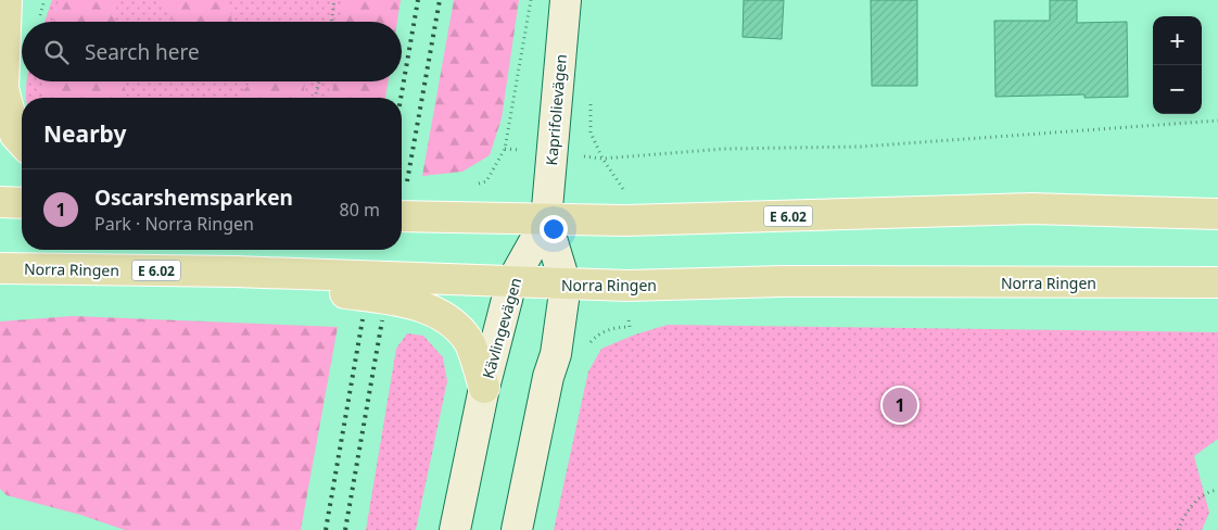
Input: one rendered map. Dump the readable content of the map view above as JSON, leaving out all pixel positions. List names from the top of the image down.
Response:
{
  "streets": {
    "main road": [
      "Kaprifolievägen",
      "E 6.02",
      "Norra Ringen",
      "Kävlingevägen"
    ]
  },
  "crossings": [
    ["Kaprifolievägen", "E 6.02"],
    ["Kaprifolievägen", "Kävlingevägen"],
    ["E 6.02", "Kävlingevägen"],
    ["Norra Ringen", "Kävlingevägen"]
  ],
  "page": {
    "map_buttons": ["+", "−"],
    "search": "Search here",
    "heading": "Nearby",
    "list": [
      {
        "mark": "1",
        "name": "Oscarshemsparken",
        "note": "Park · Norra Ringen",
        "value": "80 m"
      }
    ],
    "pins": "1"
  }
}
